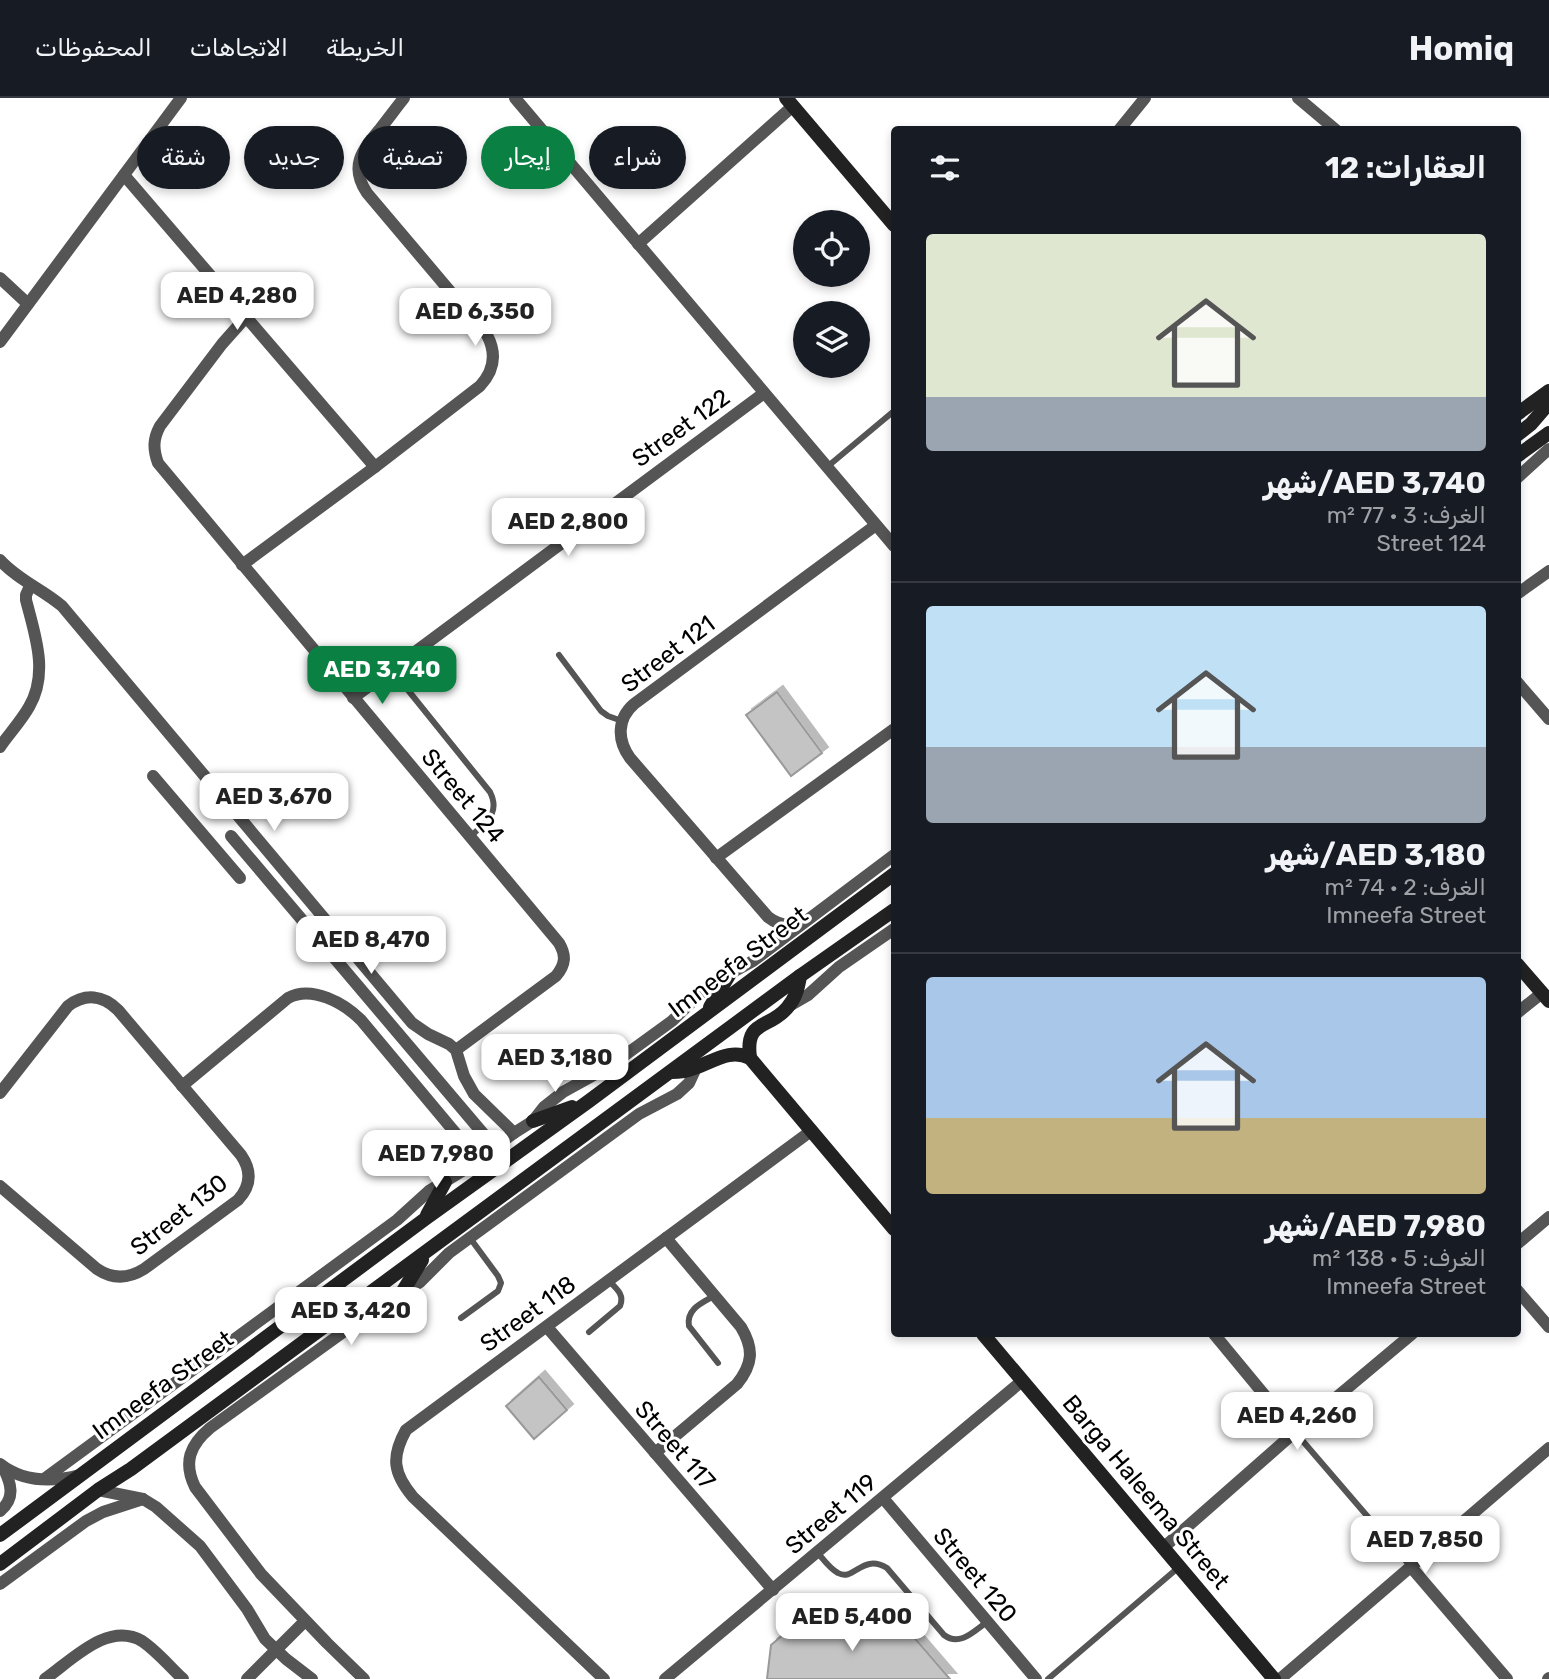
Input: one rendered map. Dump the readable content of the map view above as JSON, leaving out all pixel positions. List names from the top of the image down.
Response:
{
  "streets": {
    "street": [
      "Street 122",
      "Street 121",
      "Street 124",
      "Imneefa Street",
      "Street 130",
      "Street 118",
      "Street 117",
      "Barga Haleema Street",
      "Street 119",
      "Street 120"
    ]
  },
  "crossings": [
    ["Street 122", "Street 124"],
    ["Street 118", "Street 117"],
    ["Street 117", "Street 119"],
    ["Barga Haleema Street", "Street 119"],
    ["Street 119", "Street 120"]
  ],
  "page": {
    "header": "Homiq",
    "nav": ["الخريطة", "الاتجاهات", "المحفوظات"],
    "chip": [
      "شراء",
      "إيجار",
      "تصفية",
      "جديد",
      "شقة"
    ],
    "heading": "العقارات: 12",
    "list": [
      {
        "name": "AED 3,740/شهر",
        "note": "الغرف: 3 · 77 m² · Street 124"
      },
      {
        "name": "AED 3,180/شهر",
        "note": "الغرف: 2 · 74 m² · Imneefa Street"
      },
      {
        "name": "AED 7,980/شهر",
        "note": "الغرف: 5 · 138 m² · Imneefa Street"
      }
    ],
    "price": [
      "AED 4,280",
      "AED 6,350",
      "AED 2,800",
      "AED 3,740",
      "AED 3,670",
      "AED 8,470",
      "AED 3,180",
      "AED 7,980",
      "AED 3,420",
      "AED 4,260",
      "AED 7,850",
      "AED 5,400"
    ]
  }
}
